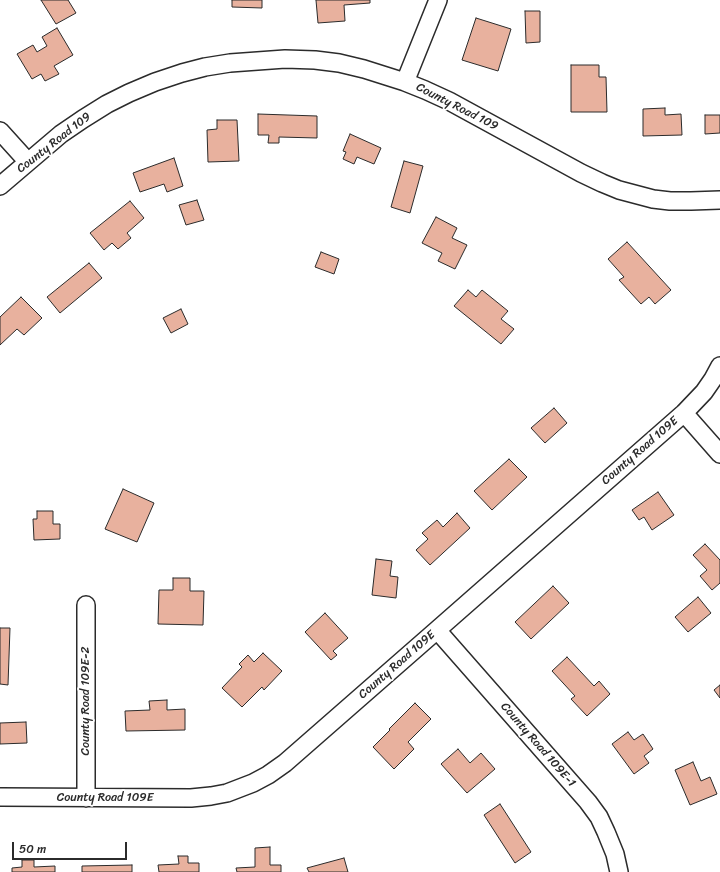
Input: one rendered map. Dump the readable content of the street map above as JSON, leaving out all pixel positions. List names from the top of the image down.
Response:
{
  "streets": {
    "street": [
      "County Road 109",
      "County Road 109E",
      "County Road 109E-2",
      "County Road 109E-1"
    ]
  },
  "crossings": [
    ["County Road 109E", "County Road 109E-2"],
    ["County Road 109E", "County Road 109E-1"]
  ],
  "scale_bar": "50 m"
}
